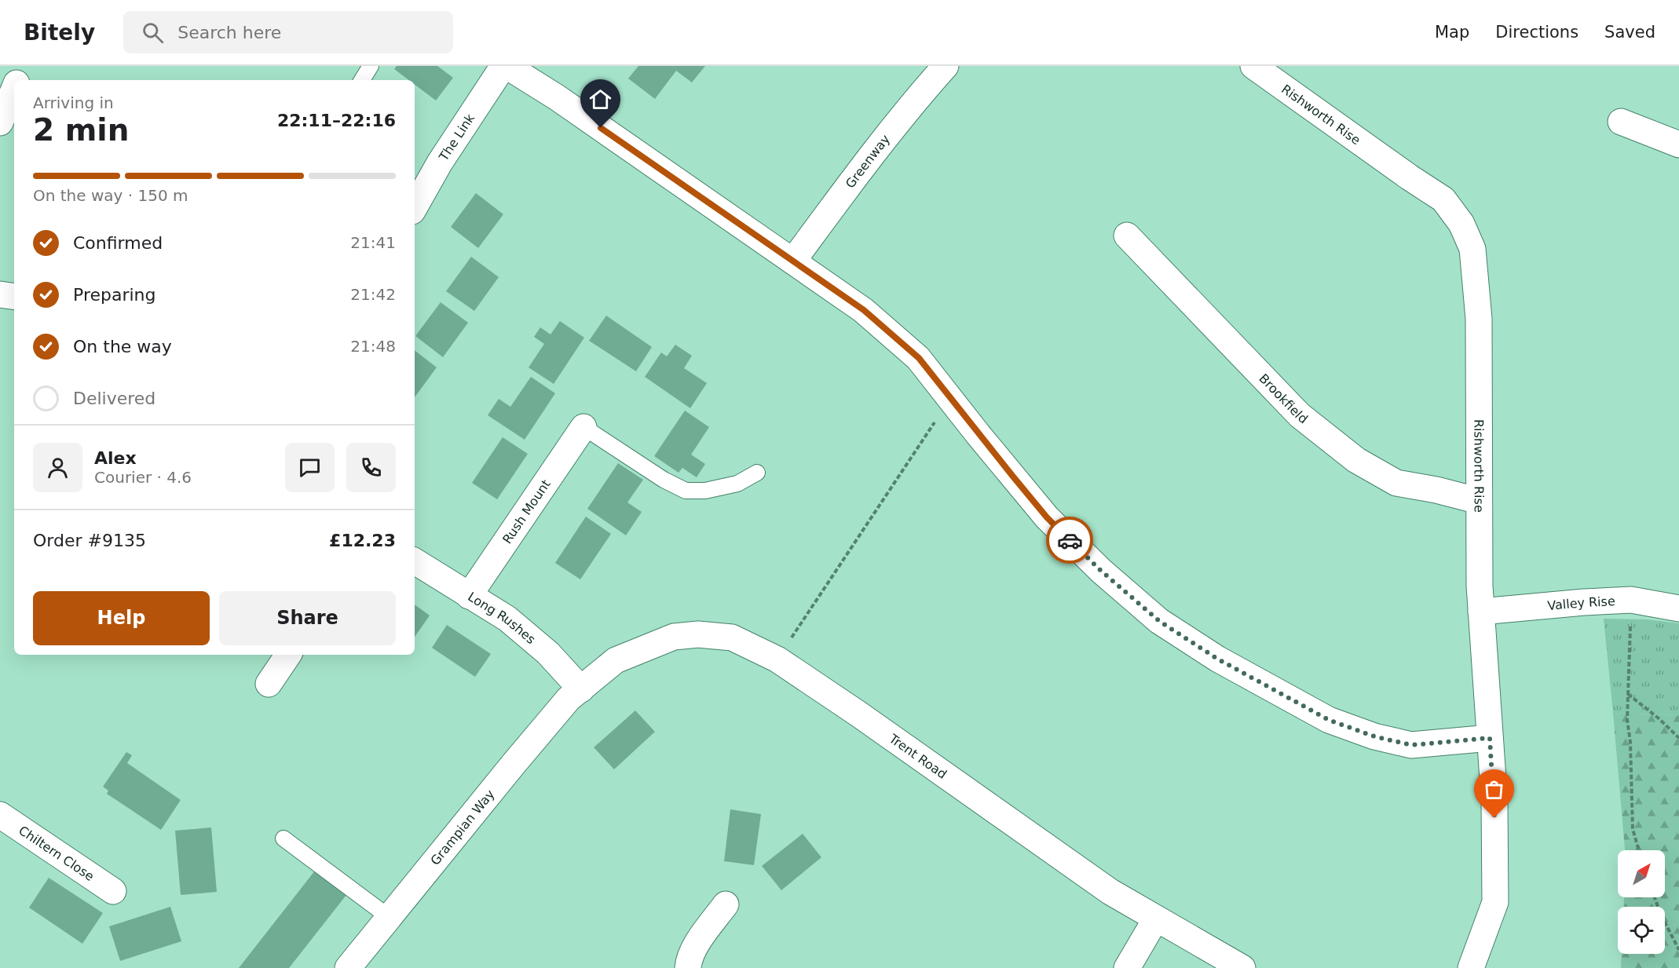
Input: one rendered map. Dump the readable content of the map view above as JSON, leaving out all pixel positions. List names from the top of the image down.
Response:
{
  "streets": {
    "street": [
      "Rishworth Rise",
      "The Link",
      "Greenway",
      "Brookfield",
      "Rush Mount",
      "Valley Rise",
      "Long Rushes",
      "Trent Road",
      "Grampian Way",
      "Chiltern Close"
    ]
  },
  "crossings": [
    ["Rishworth Rise", "Brookfield"],
    ["Rishworth Rise", "Valley Rise"],
    ["Rush Mount", "Long Rushes"],
    ["Long Rushes", "Trent Road"],
    ["Long Rushes", "Grampian Way"],
    ["Trent Road", "Grampian Way"]
  ],
  "north": "top right",
  "page": {
    "header": "Bitely",
    "search": "Search here",
    "nav": ["Map", "Directions", "Saved"],
    "heading": ["2 min", "Arriving in", "22:11–22:16"],
    "panel": [
      "Alex",
      "Courier · 4.6",
      "Order #9135",
      "£12.23"
    ],
    "bar": "On the way · 150 m",
    "list": [
      ["Confirmed", "21:41"],
      ["Preparing", "21:42"],
      ["On the way", "21:48"],
      "Delivered"
    ],
    "buttons": ["Help", "Share"]
  }
}
